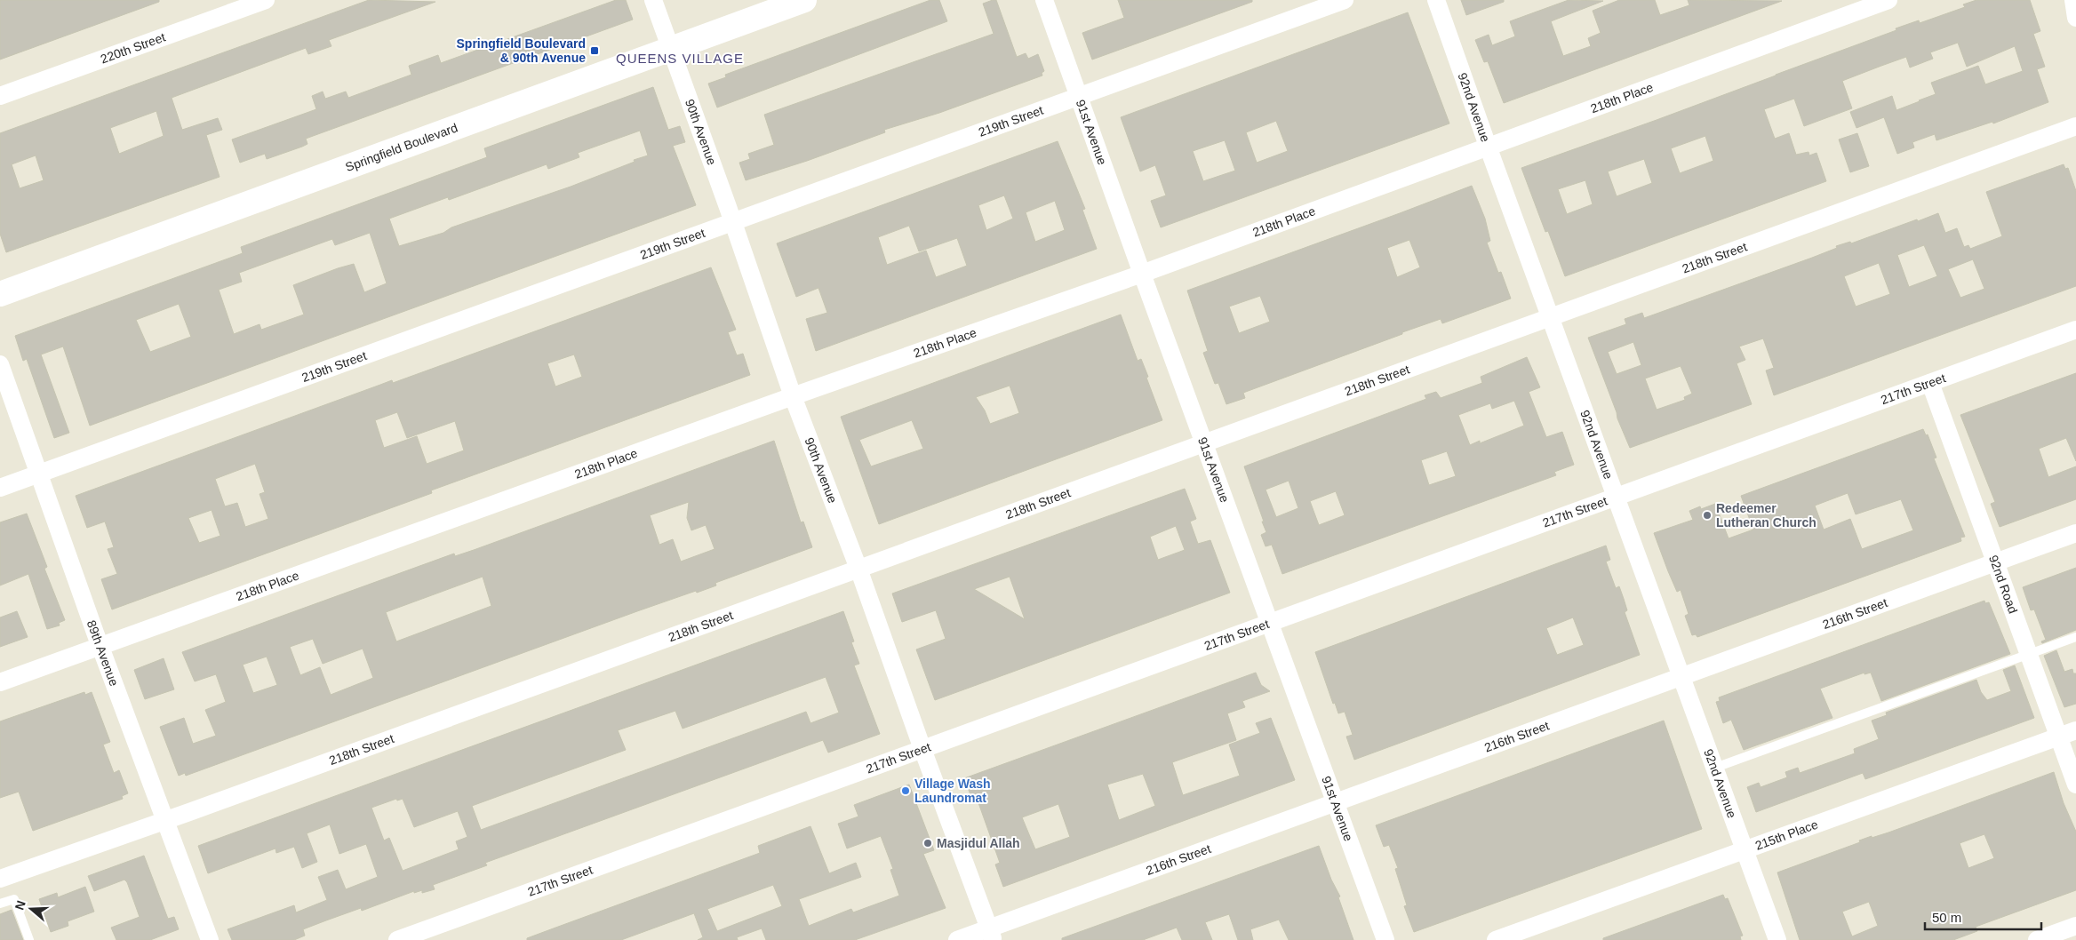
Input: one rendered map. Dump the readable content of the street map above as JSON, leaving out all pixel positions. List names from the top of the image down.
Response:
{
  "streets": {
    "main road": ["Springfield Boulevard"],
    "street": [
      "220th Street",
      "218th Place",
      "92nd Avenue",
      "219th Street",
      "90th Avenue",
      "91st Avenue",
      "218th Street",
      "217th Street",
      "92nd Road",
      "216th Street",
      "89th Avenue",
      "215th Place"
    ]
  },
  "crossings": [
    ["218th Place", "92nd Avenue"],
    ["218th Place", "90th Avenue"],
    ["218th Place", "91st Avenue"],
    ["218th Place", "89th Avenue"],
    ["92nd Avenue", "218th Street"],
    ["92nd Avenue", "217th Street"],
    ["92nd Avenue", "216th Street"],
    ["92nd Avenue", "215th Place"],
    ["219th Street", "90th Avenue"],
    ["219th Street", "91st Avenue"],
    ["219th Street", "89th Avenue"],
    ["90th Avenue", "Springfield Boulevard"],
    ["90th Avenue", "218th Street"],
    ["90th Avenue", "217th Street"],
    ["90th Avenue", "216th Street"],
    ["91st Avenue", "218th Street"],
    ["91st Avenue", "217th Street"],
    ["91st Avenue", "216th Street"],
    ["218th Street", "89th Avenue"],
    ["217th Street", "92nd Road"],
    ["92nd Road", "216th Street"],
    ["92nd Road", "215th Place"]
  ],
  "districts": ["QUEENS VILLAGE"],
  "places": {
    "transit": ["Springfield Boulevard & 90th Avenue"],
    "other": ["Redeemer Lutheran Church", "Village Wash Laundromat", "Masjidul Allah"]
  },
  "scale_bar": "50 m",
  "north": "left"
}
